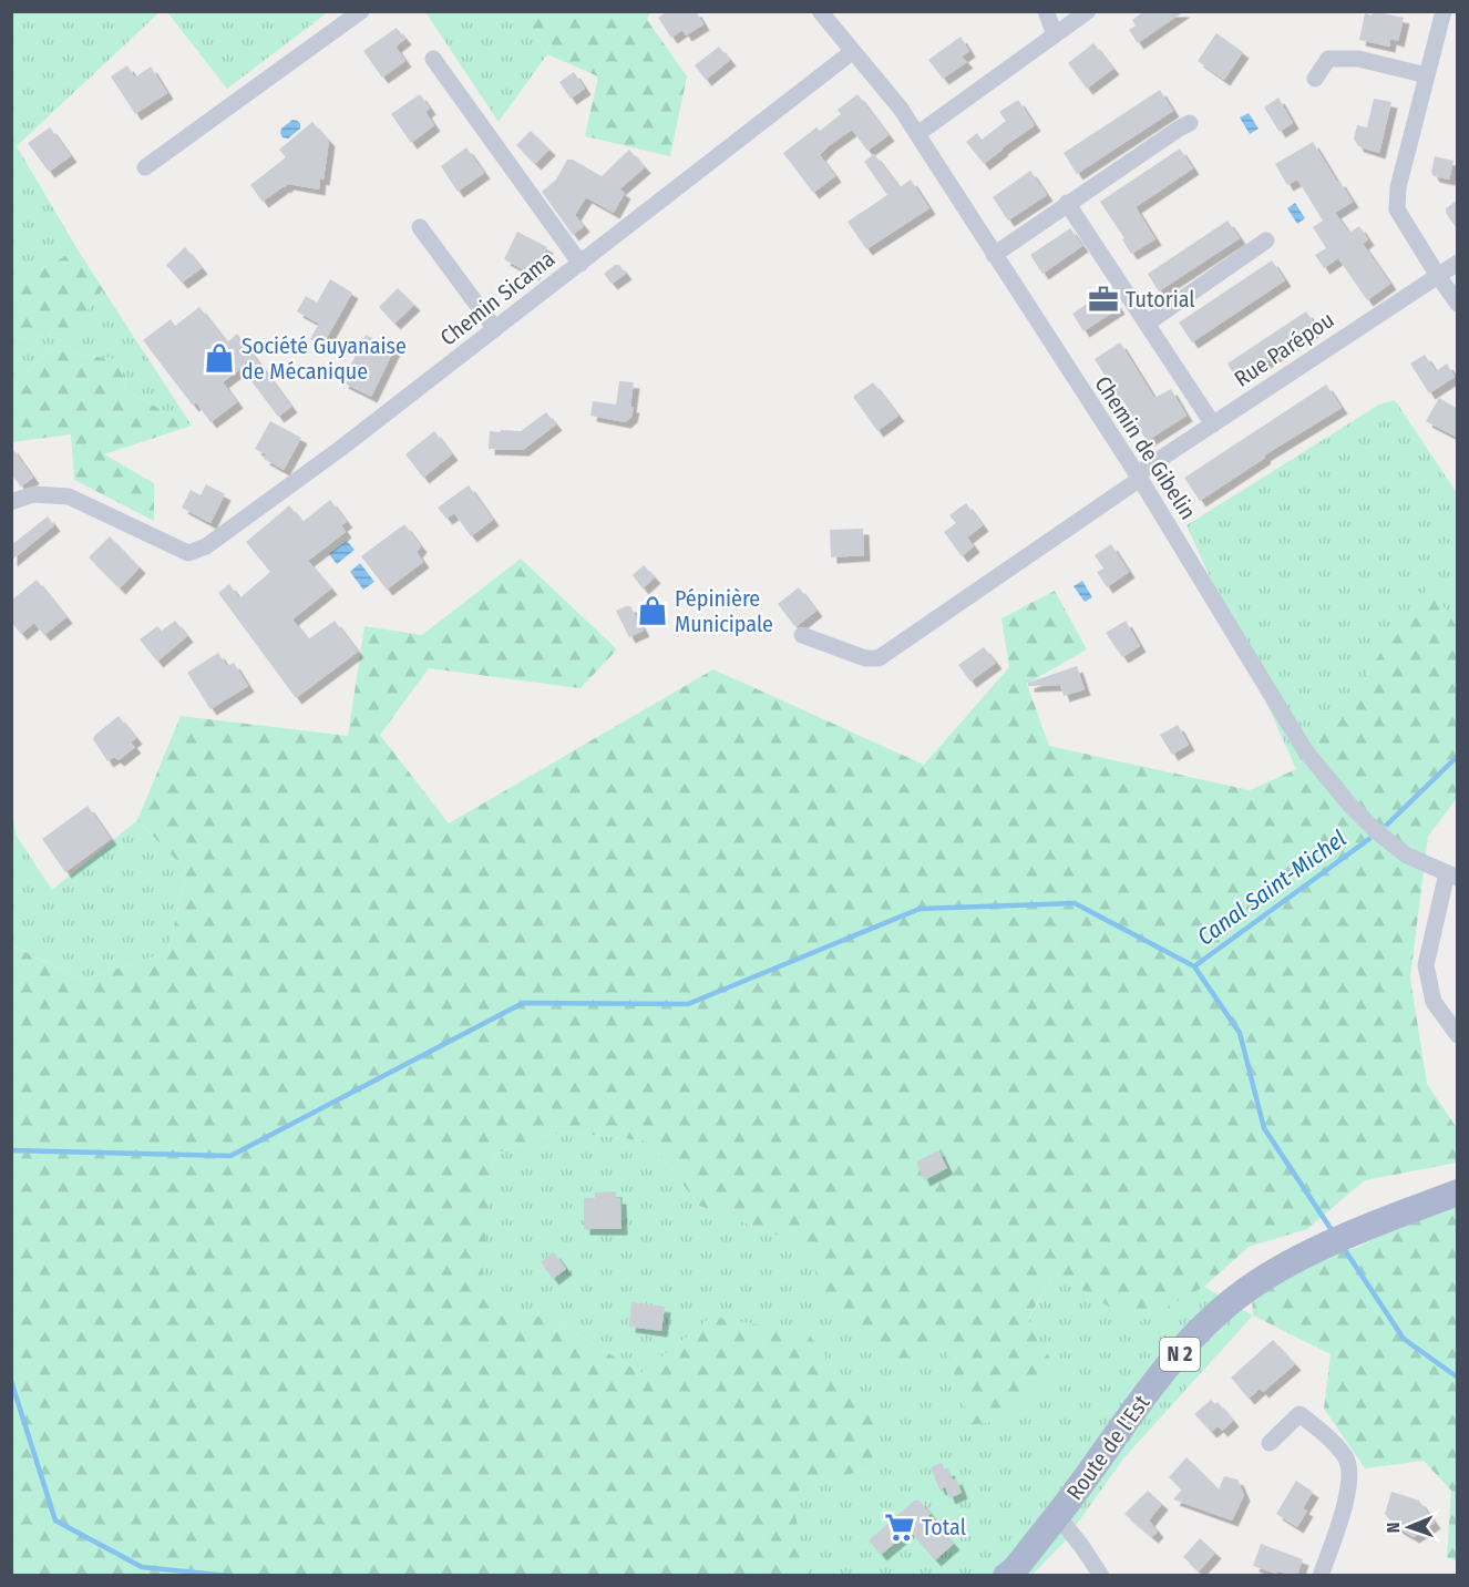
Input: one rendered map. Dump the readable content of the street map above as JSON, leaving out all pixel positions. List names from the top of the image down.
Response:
{
  "streets": {
    "main road": ["N 2", "Route de l'Est"],
    "street": ["Chemin Sicama", "Rue Parépou", "Chemin de Gibelin"]
  },
  "crossings": [
    ["Chemin Sicama", "Chemin de Gibelin"],
    ["Rue Parépou", "Chemin de Gibelin"]
  ],
  "water": ["Canal Saint-Michel"],
  "places": {
    "office": ["Tutorial"],
    "shop": ["Société Guyanaise de Mécanique", "Pépinière Municipale"],
    "supermarket": ["Total"]
  },
  "north": "left"
}
